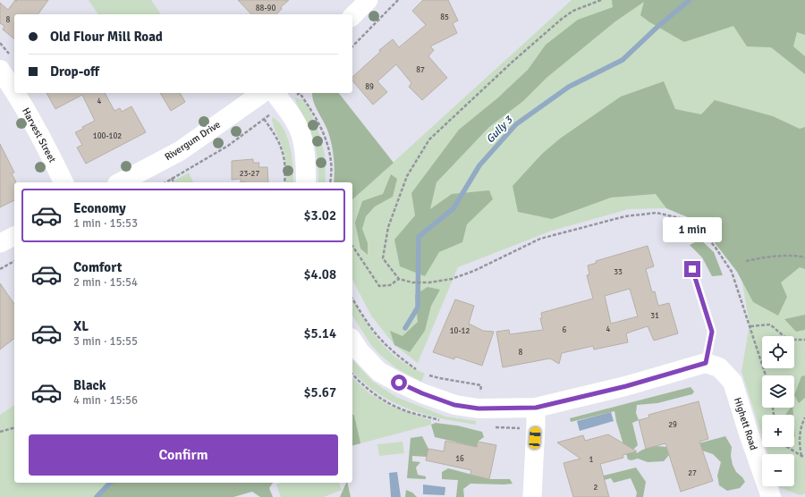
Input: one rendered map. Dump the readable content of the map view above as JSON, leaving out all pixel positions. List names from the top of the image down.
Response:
{
  "streets": {
    "street": ["Harvest Street", "Rivergum Drive", "Highett Road"]
  },
  "water": ["Gully 3"],
  "house_numbers": [
    "88-90",
    "85",
    "8",
    "87",
    "89",
    "4",
    "100-102",
    "23-27",
    "33",
    "31",
    "4",
    "6",
    "10-12",
    "8",
    "29",
    "16",
    "1",
    "27",
    "2"
  ],
  "page": {
    "banner": ["Old Flour Mill Road", "Drop-off"],
    "list": [
      {
        "name": "Economy",
        "note": "1 min · 15:53",
        "value": "$3.02"
      },
      {
        "name": "Comfort",
        "note": "2 min · 15:54",
        "value": "$4.08"
      },
      {
        "name": "XL",
        "note": "3 min · 15:55",
        "value": "$5.14"
      },
      {
        "name": "Black",
        "note": "4 min · 15:56",
        "value": "$5.67"
      }
    ],
    "bubble": "1 min",
    "map_buttons": ["+", "−"],
    "buttons": "Confirm"
  }
}
